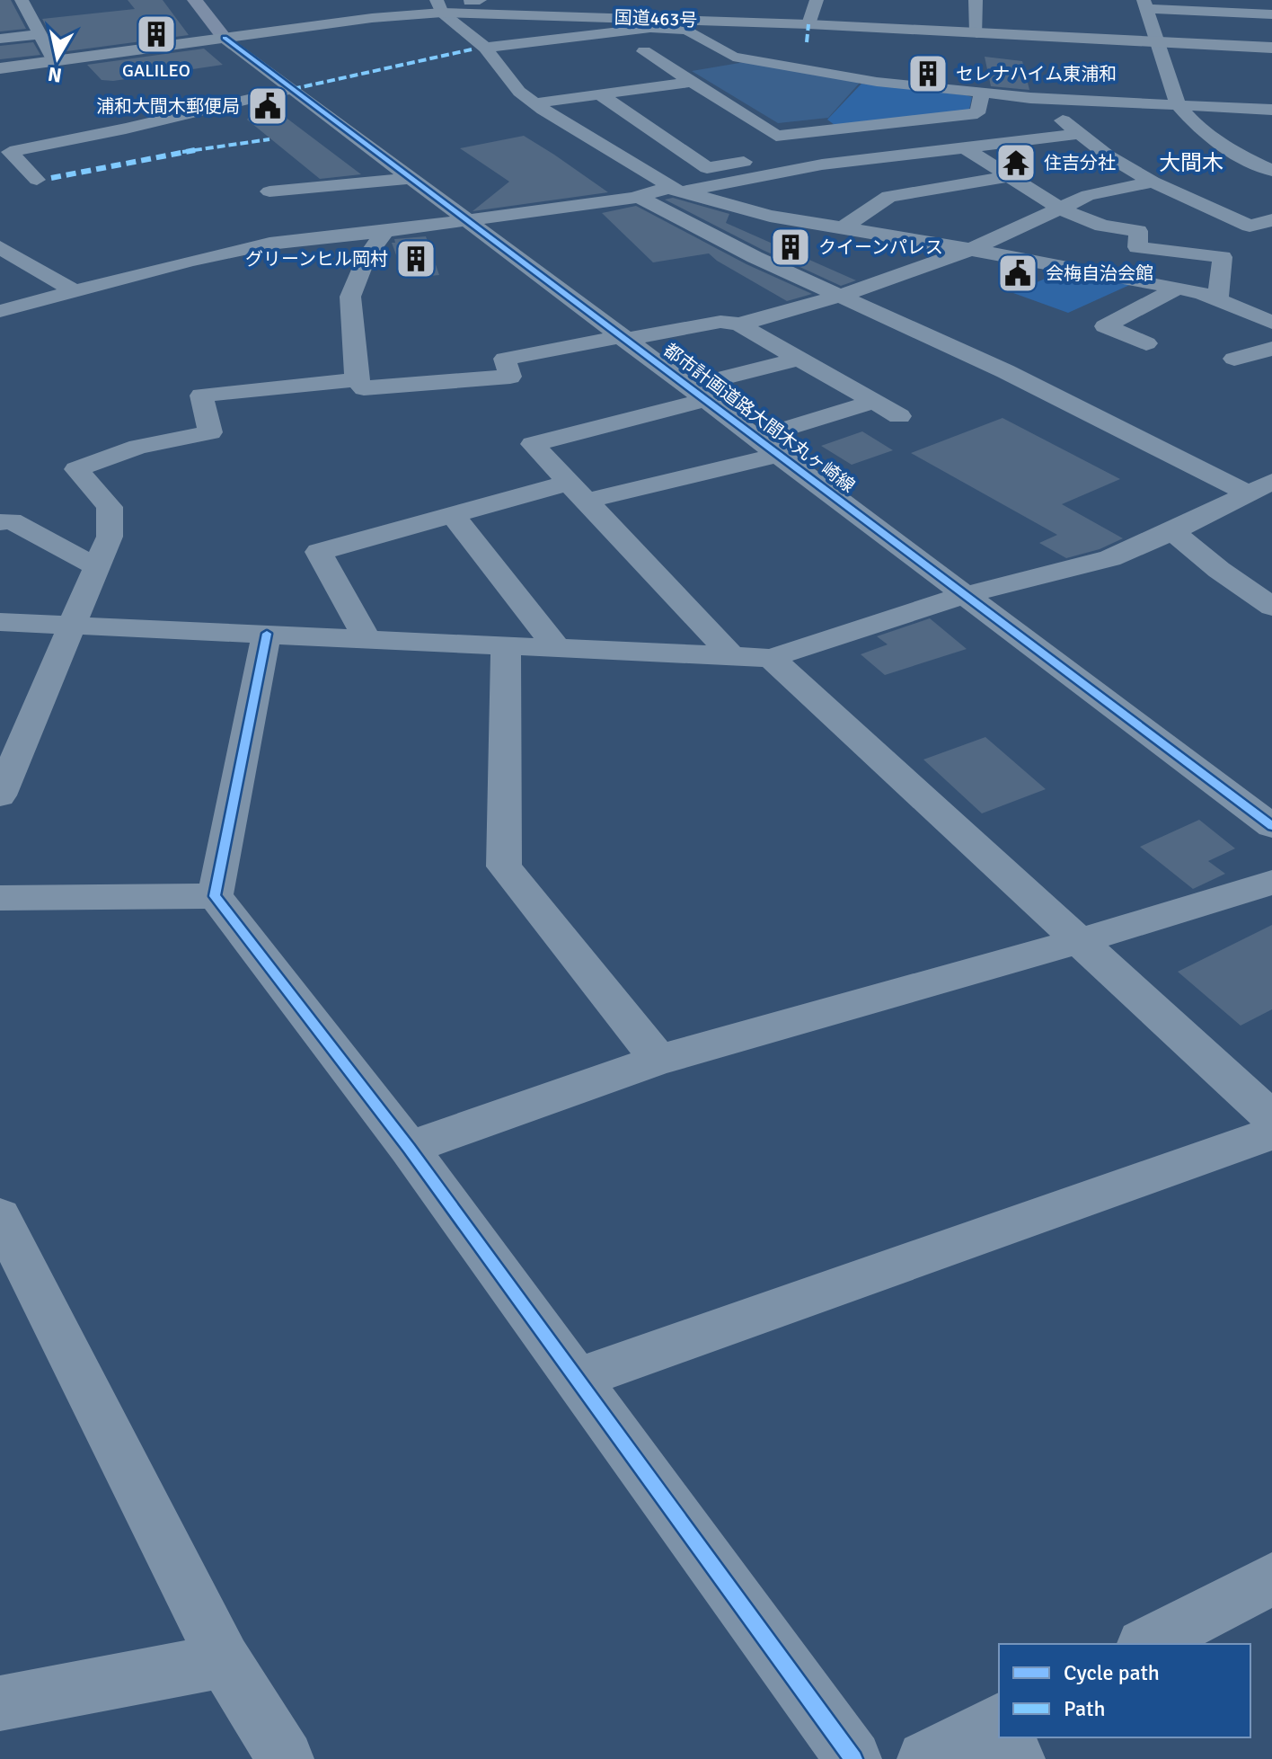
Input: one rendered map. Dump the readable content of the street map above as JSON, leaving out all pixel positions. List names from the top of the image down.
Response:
{
  "streets": {
    "highway": ["国道463号"],
    "street": ["都市計画道路大間木丸ヶ崎線"]
  },
  "crossings": [
    ["国道463号", "都市計画道路大間木丸ヶ崎線"]
  ],
  "districts": ["大間木"],
  "places": {
    "building": [
      "GALILEO",
      "セレナハイム東浦和",
      "クイーンパレス",
      "グリーンヒル岡村"
    ],
    "public building": ["浦和大間木郵便局", "会梅自治会館"],
    "temple": ["住吉分社"]
  },
  "legend": ["Cycle path", "Path"],
  "north": "bottom"
}
